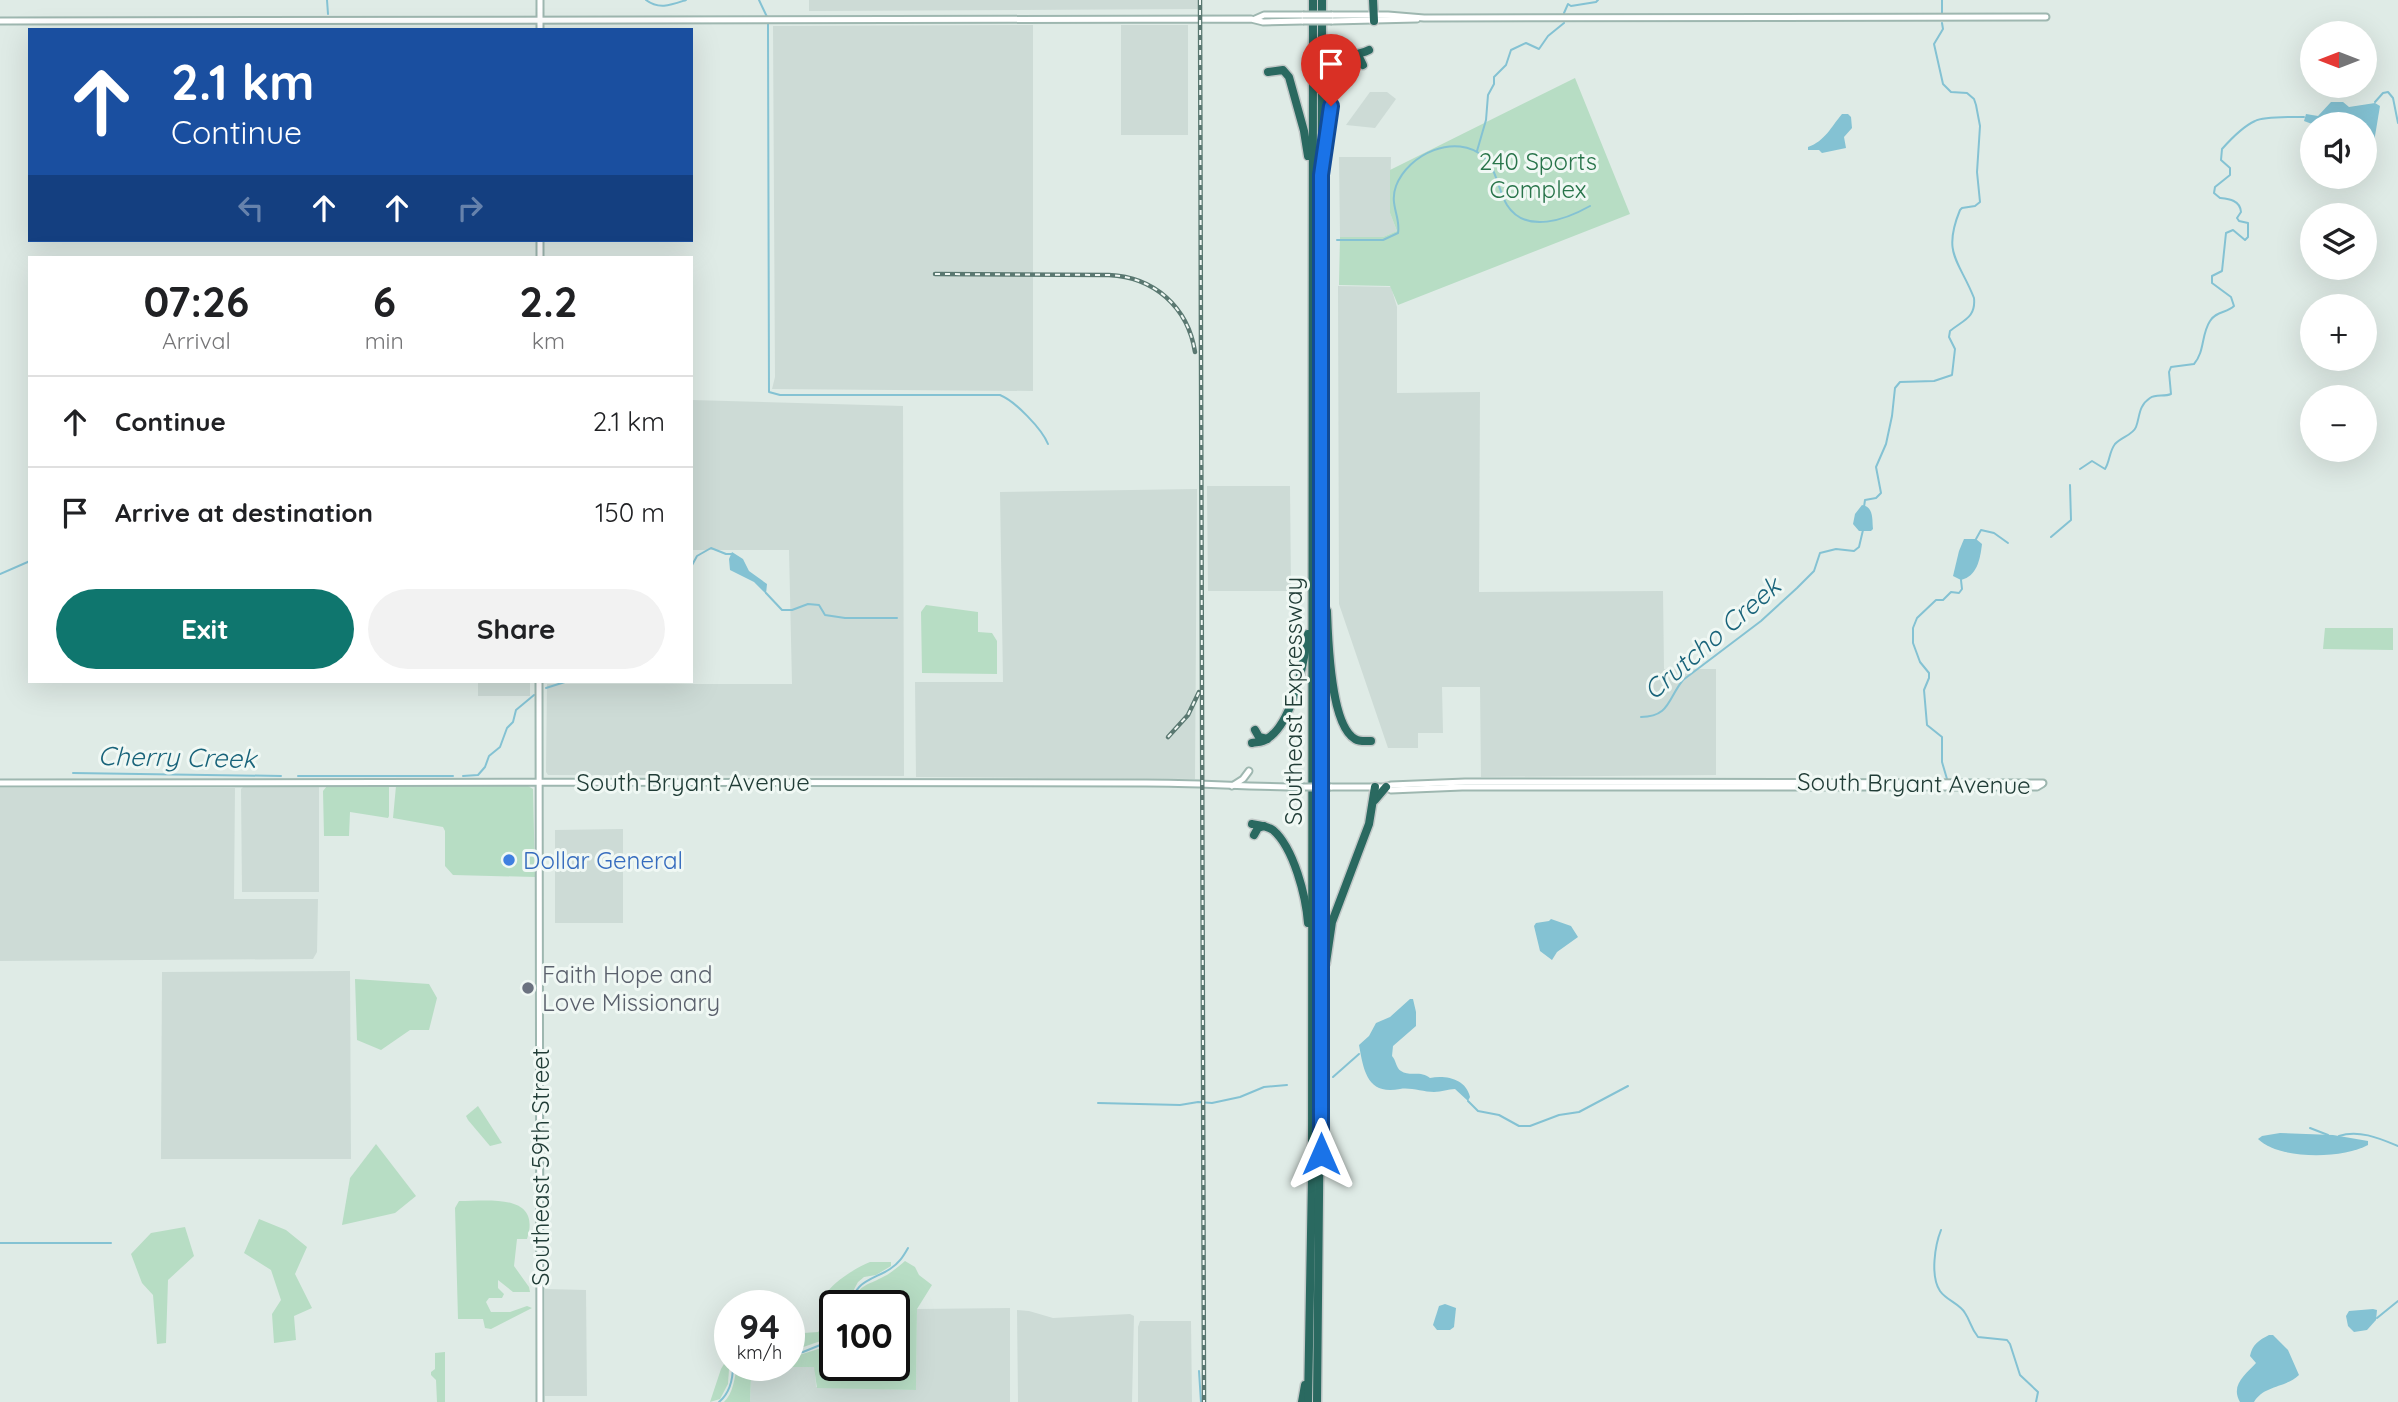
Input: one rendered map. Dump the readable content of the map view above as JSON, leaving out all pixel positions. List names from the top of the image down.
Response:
{
  "streets": {
    "highway": ["Southeast Expressway"],
    "main road": ["South Bryant Avenue", "Southeast 59th Street"]
  },
  "crossings": [
    ["South Bryant Avenue", "Southeast 59th Street"]
  ],
  "water": ["Crutcho Creek", "Cherry Creek"],
  "parks": ["240 Sports Complex"],
  "places": ["Dollar General", "Faith Hope and Love Missionary"],
  "north": "left",
  "page": {
    "map_buttons": ["+", "−"],
    "turn": ["2.1 km", "Continue"],
    "eta": [
      "07:26",
      "Arrival",
      "6",
      "min",
      "2.2",
      "km"
    ],
    "list": [
      {
        "name": "Continue",
        "value": "2.1 km"
      },
      {
        "name": "Arrive at destination",
        "value": "150 m"
      }
    ],
    "buttons": ["Exit", "Share"],
    "speed": "94 km/h",
    "limit": "100"
  }
}
